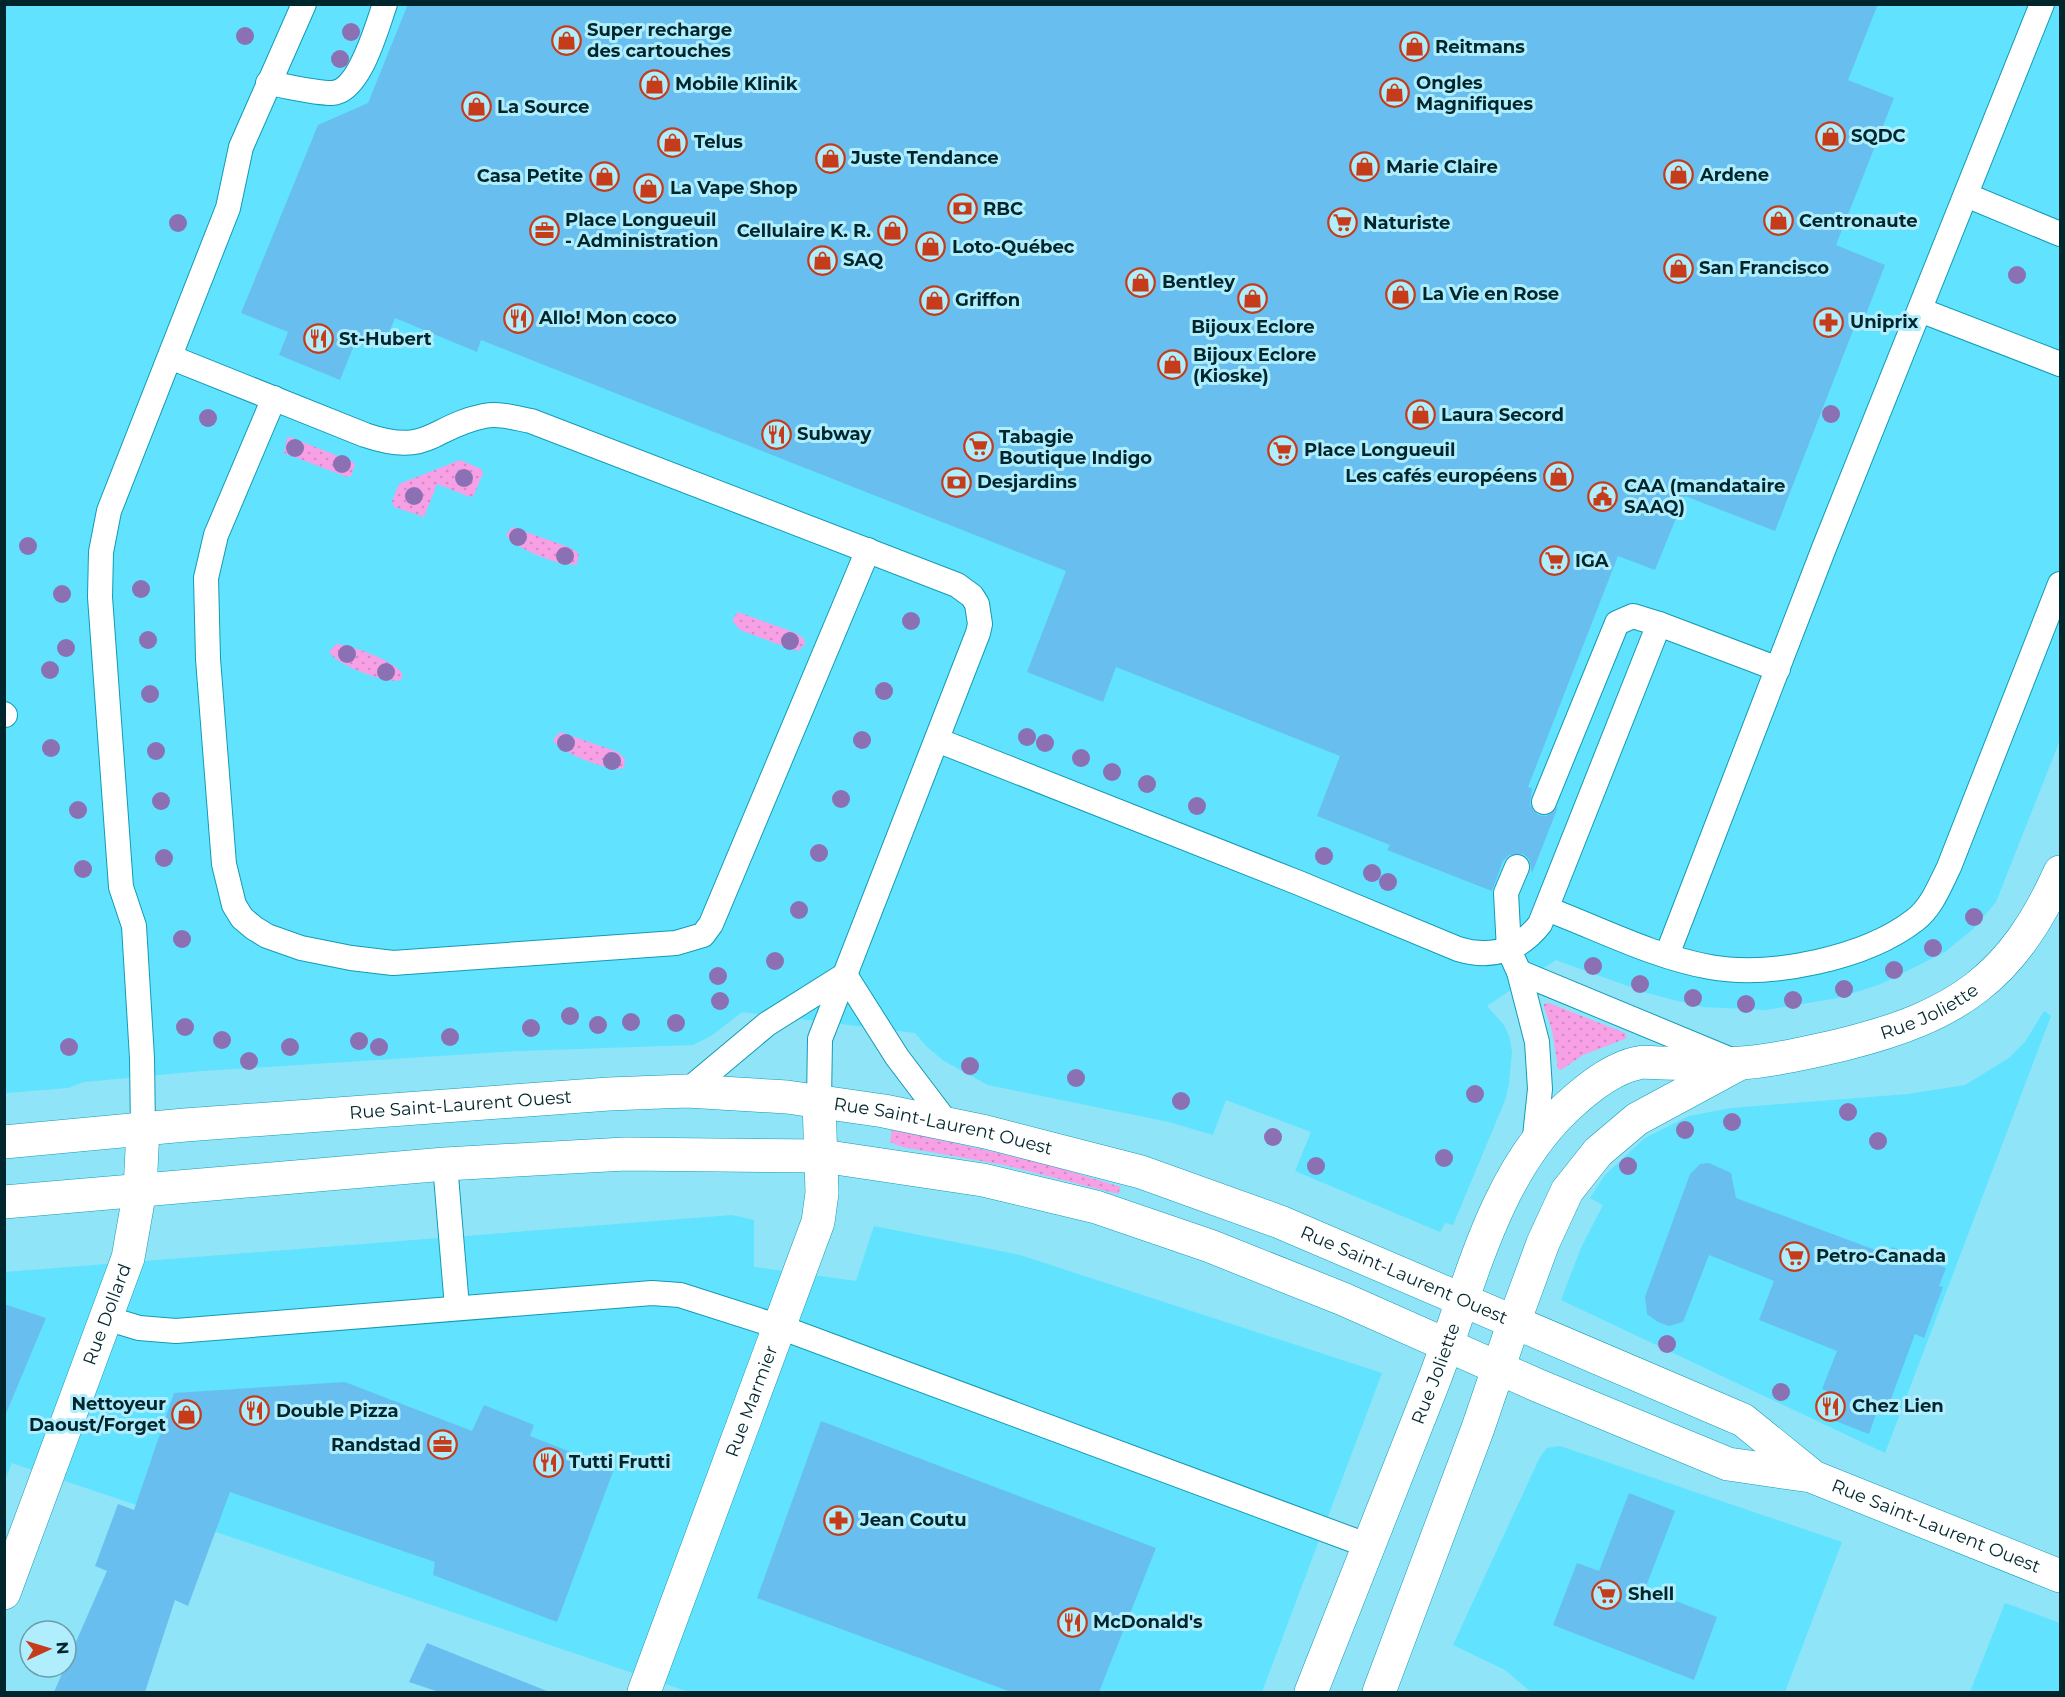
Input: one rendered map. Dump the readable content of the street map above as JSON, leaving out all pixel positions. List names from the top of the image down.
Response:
{
  "streets": {
    "street": [
      "Rue Joliette",
      "Rue Saint-Laurent Ouest",
      "Rue Dollard",
      "Rue Marmier"
    ]
  },
  "crossings": [
    ["Rue Joliette", "Rue Saint-Laurent Ouest"],
    ["Rue Saint-Laurent Ouest", "Rue Dollard"],
    ["Rue Saint-Laurent Ouest", "Rue Marmier"]
  ],
  "places": {
    "shop": [
      "Super recharge des cartouches",
      "Reitmans",
      "Mobile Klinik",
      "Ongles Magnifiques",
      "La Source",
      "SQDC",
      "Telus",
      "Juste Tendance",
      "Marie Claire",
      "Ardene",
      "Casa Petite",
      "La Vape Shop",
      "Centronaute",
      "Cellulaire K. R.",
      "Loto-Québec",
      "SAQ",
      "San Francisco",
      "Bentley",
      "La Vie en Rose",
      "Bijoux Eclore",
      "Griffon",
      "Bijoux Eclore (Kioske)",
      "Laura Secord",
      "Les cafés européens",
      "Nettoyeur Daoust/Forget"
    ],
    "bank": ["RBC", "Desjardins"],
    "supermarket": [
      "Naturiste",
      "Tabagie Boutique Indigo",
      "Place Longueuil",
      "IGA",
      "Petro-Canada",
      "Shell"
    ],
    "office": ["Place Longueuil - Administration", "Randstad"],
    "restaurant": [
      "Allo! Mon coco",
      "St-Hubert",
      "Subway",
      "Chez Lien",
      "Double Pizza",
      "Tutti Frutti",
      "McDonald's"
    ],
    "pharmacy": ["Uniprix", "Jean Coutu"],
    "public building": ["CAA (mandataire SAAQ)"]
  },
  "north": "right"
}
